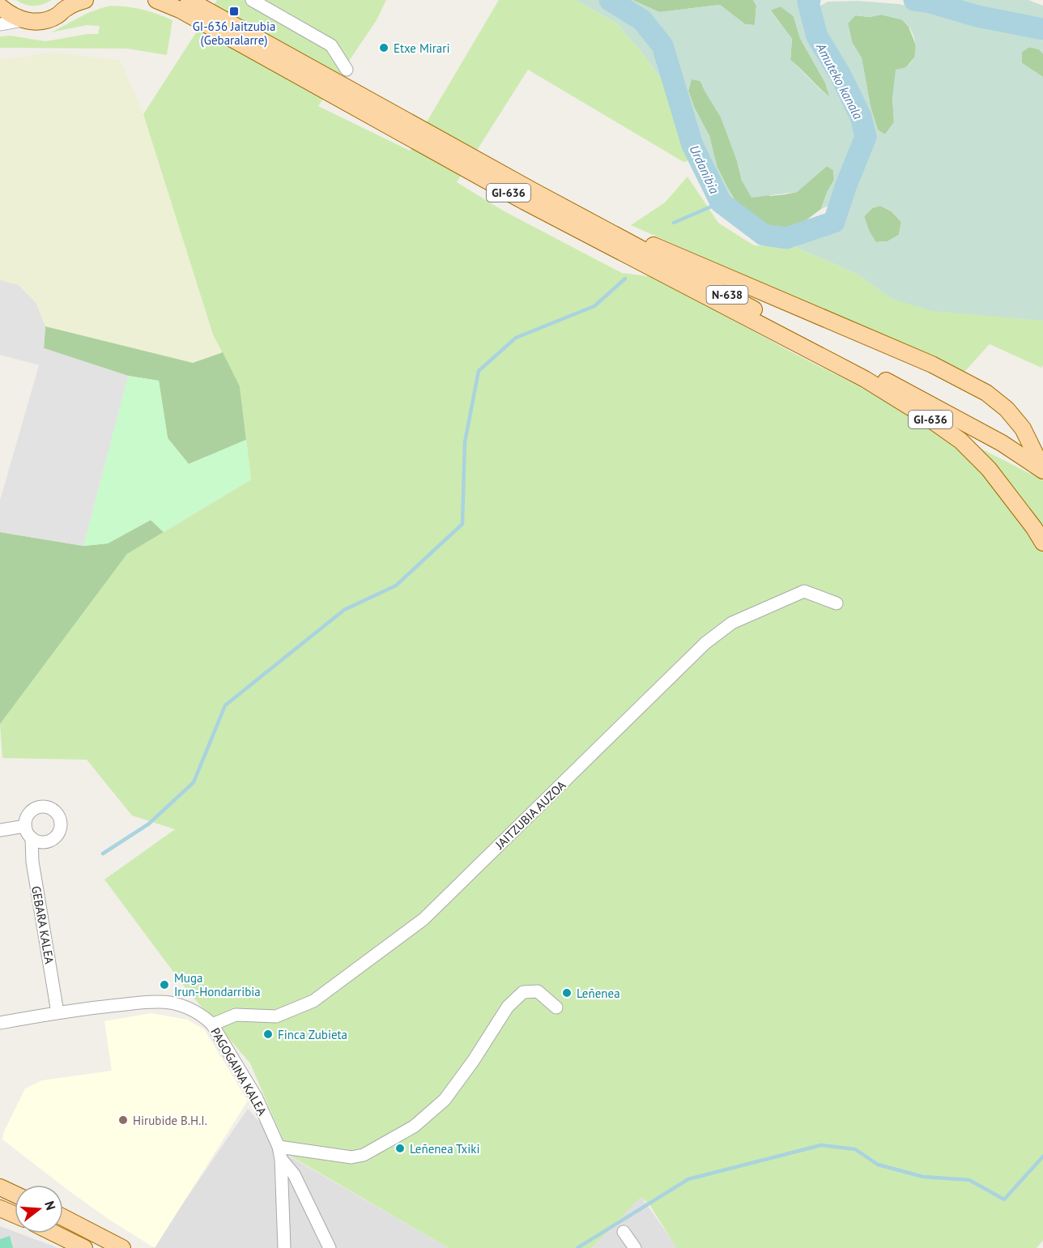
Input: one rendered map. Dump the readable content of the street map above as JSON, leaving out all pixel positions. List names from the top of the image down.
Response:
{
  "streets": {
    "main road": ["GI-636", "N-638"],
    "street": ["JAITZUBIA AUZOA", "GEBARA KALEA", "PAGOGAINA KALEA"]
  },
  "crossings": [
    ["GI-636", "N-638"],
    ["JAITZUBIA AUZOA", "PAGOGAINA KALEA"],
    ["GEBARA KALEA", "PAGOGAINA KALEA"]
  ],
  "water": ["Amuteko kanala", "Urdanibia"],
  "places": {
    "transit": ["GI-636 Jaitzubia (Gebaralarre)"],
    "other": [
      "Etxe Mirari",
      "Muga Irun-Hondarribia",
      "Leñenea",
      "Finca Zubieta",
      "Hirubide B.H.I.",
      "Leñenea Txiki"
    ]
  },
  "north": "right"
}
